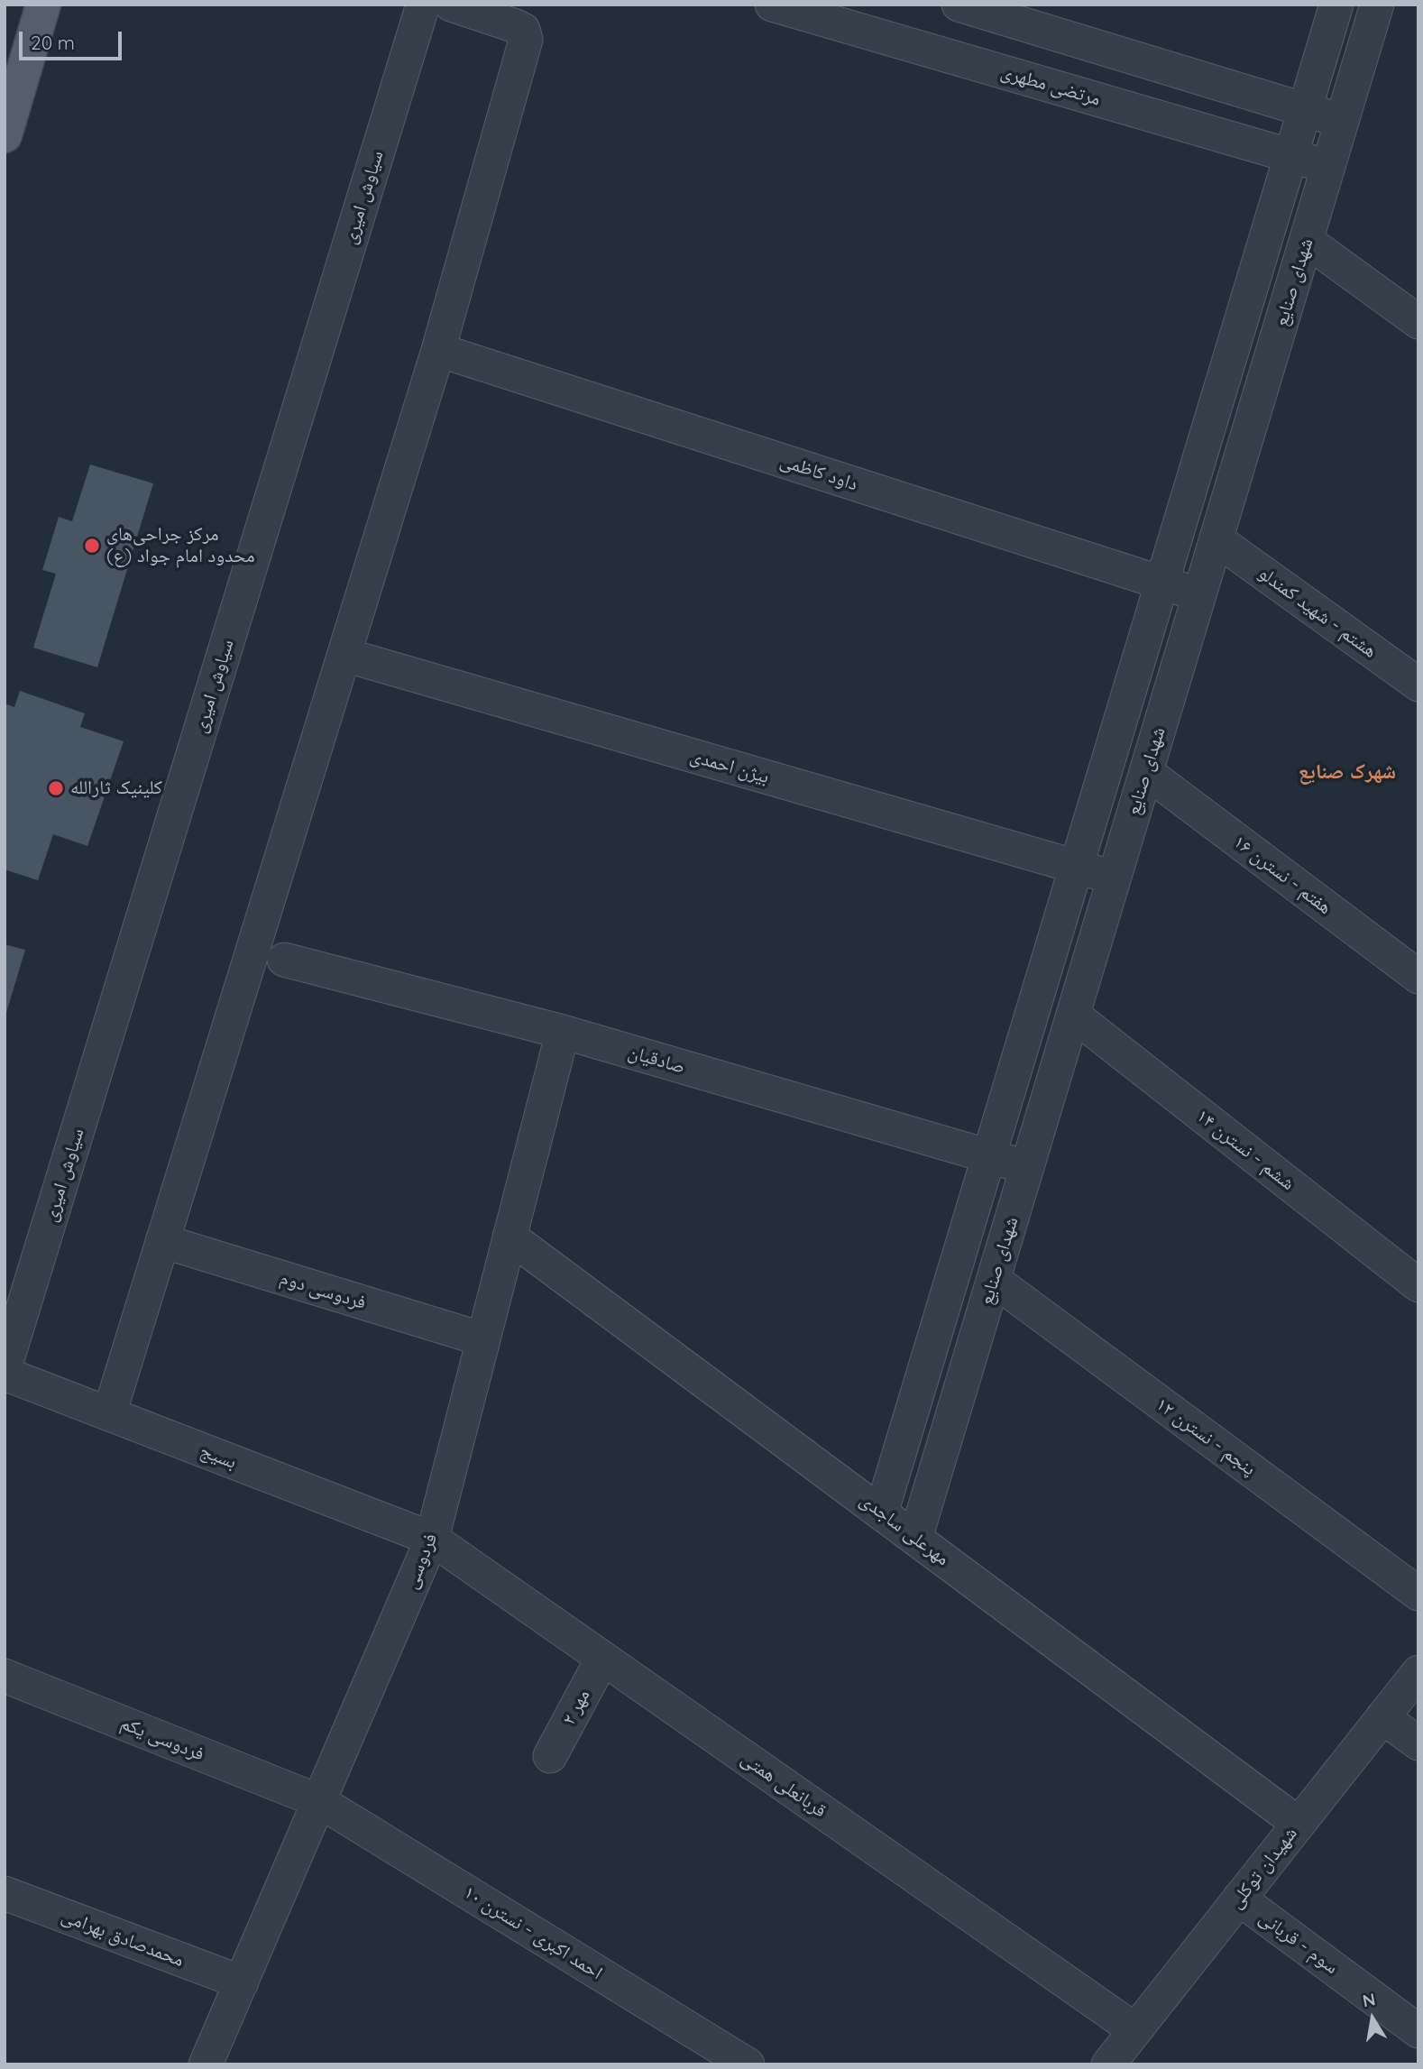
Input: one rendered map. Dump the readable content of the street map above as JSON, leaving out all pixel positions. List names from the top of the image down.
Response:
{
  "streets": {
    "street": [
      "مرتضی مطهری",
      "سیاوش امیری",
      "شهدای صنایع",
      "داود کاظمی",
      "هشتم - شهید کمندلو",
      "بیژن احمدی",
      "هفتم - نسترن ۱۶",
      "صادقیان",
      "ششم - نسترن ۱۴",
      "فردوسی دوم",
      "پنجم - نسترن ۱۲",
      "بسیج",
      "مهرعلی ساجدی",
      "فردوسی",
      "مهر ۲",
      "فردوسی یکم",
      "قربانعلی همتی",
      "شهیدان توکلی",
      "احمد اکبری - نسترن ۱۰",
      "محمدصادق بهرامی",
      "سوم - قربانی"
    ]
  },
  "crossings": [
    ["مرتضی مطهری", "شهدای صنایع"],
    ["شهدای صنایع", "داود کاظمی"],
    ["شهدای صنایع", "هشتم - شهید کمندلو"],
    ["شهدای صنایع", "بیژن احمدی"],
    ["شهدای صنایع", "هفتم - نسترن ۱۶"],
    ["شهدای صنایع", "صادقیان"],
    ["شهدای صنایع", "ششم - نسترن ۱۴"],
    ["شهدای صنایع", "پنجم - نسترن ۱۲"],
    ["شهدای صنایع", "مهرعلی ساجدی"],
    ["صادقیان", "فردوسی"],
    ["فردوسی دوم", "فردوسی"],
    ["بسیج", "فردوسی"],
    ["بسیج", "قربانعلی همتی"],
    ["مهرعلی ساجدی", "فردوسی"],
    ["مهرعلی ساجدی", "شهیدان توکلی"],
    ["فردوسی", "فردوسی یکم"],
    ["فردوسی", "قربانعلی همتی"],
    ["فردوسی", "احمد اکبری - نسترن ۱۰"],
    ["فردوسی", "محمدصادق بهرامی"],
    ["مهر ۲", "قربانعلی همتی"],
    ["فردوسی یکم", "احمد اکبری - نسترن ۱۰"],
    ["قربانعلی همتی", "شهیدان توکلی"],
    ["شهیدان توکلی", "سوم - قربانی"]
  ],
  "districts": ["شهرک صنایع"],
  "places": ["مرکز جراحی‌های محدود امام جواد (ع)", "کلینیک ثارالله"],
  "scale_bar": "20 m",
  "north": "top"
}
